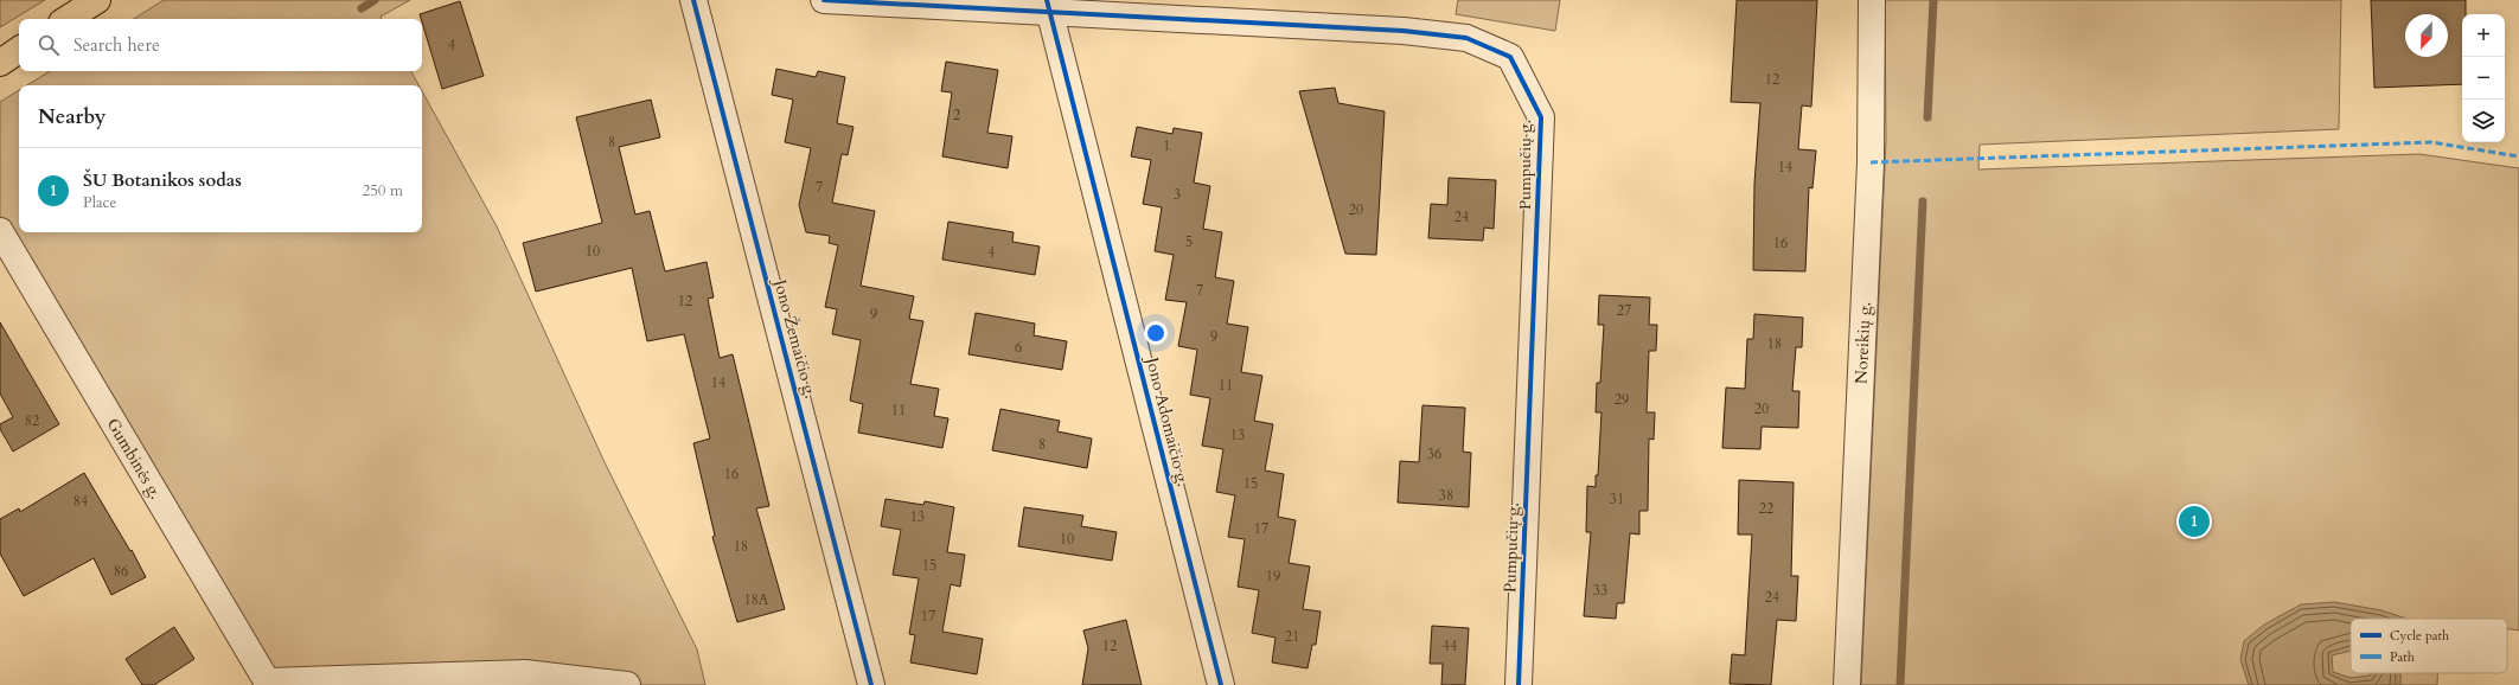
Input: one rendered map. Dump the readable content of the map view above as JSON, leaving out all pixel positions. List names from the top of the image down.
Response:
{
  "streets": {
    "street": [
      "Pumpučių g.",
      "Jono Žemaičio g.",
      "Noreikių g.",
      "Jono Adomaičio g.",
      "Gumbinės g."
    ]
  },
  "crossings": [
    ["Pumpučių g.", "Jono Adomaičio g."]
  ],
  "house_numbers": [
    "4",
    "12",
    "2",
    "8",
    "1",
    "14",
    "7",
    "3",
    "20",
    "24",
    "5",
    "16",
    "10",
    "4",
    "7",
    "12",
    "27",
    "9",
    "9",
    "18",
    "6",
    "14",
    "11",
    "29",
    "20",
    "11",
    "82",
    "13",
    "8",
    "36",
    "16",
    "15",
    "38",
    "31",
    "84",
    "22",
    "13",
    "17",
    "10",
    "18",
    "15",
    "86",
    "19",
    "33",
    "24",
    "18A",
    "17",
    "21",
    "12",
    "44"
  ],
  "legend": ["Cycle path", "Path"],
  "north": "bottom",
  "page": {
    "map_buttons": ["+", "−"],
    "search": "Search here",
    "heading": "Nearby",
    "list": [
      {
        "mark": "1",
        "name": "ŠU Botanikos sodas",
        "note": "Place",
        "value": "250 m"
      }
    ],
    "pins": "1"
  }
}
